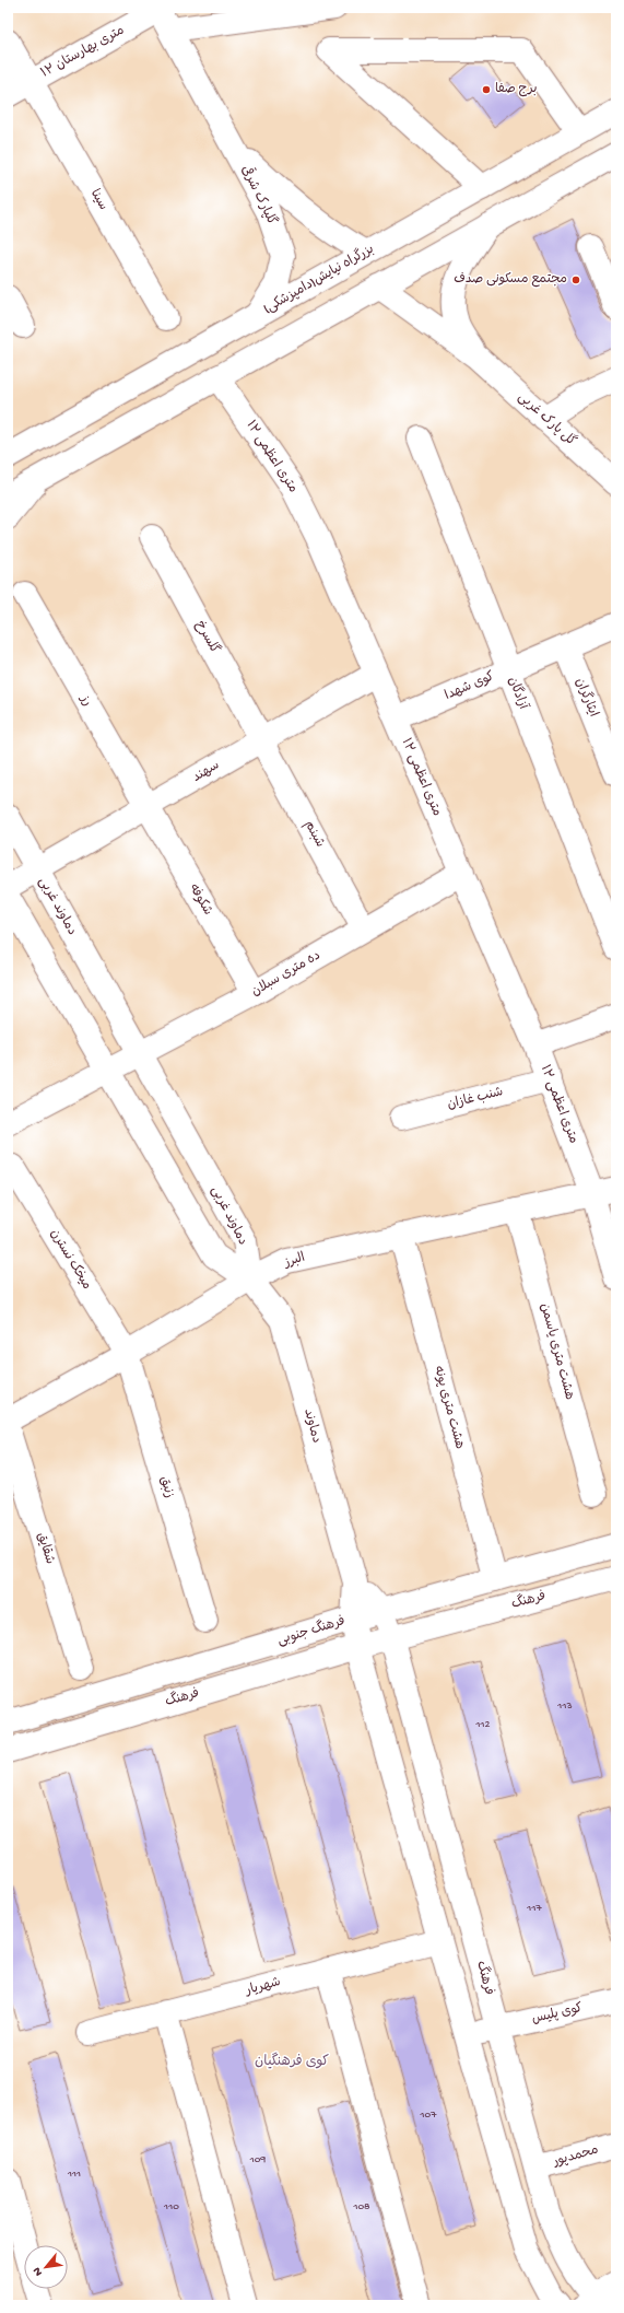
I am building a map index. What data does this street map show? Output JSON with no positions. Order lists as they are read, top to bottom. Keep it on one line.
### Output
{"streets":{"main road":["۱۲ متری بهارستان","گلپارک شرقی","سینا","بزرگراه نیایش(دامپزشکی)","گل پارک غربی","۱۲ متری اعظمی","گلسرخ","کوی شهدا","آزادگان","ایثارگران","رز","سهند","شبنم","شکوفه","دماوند غربی","ده متری سبلان","شنب غازان","میخک نسترن","البرز","هشت متری یاسمن","هشت متری پونه","دماوند","زنبق","شقایق","فرهنگ","فرهنگ جنوبی","شهریار","کوی پلیس","محمدپور"]},"crossings":[["۱۲ متری بهارستان","گلپارک شرقی"],["۱۲ متری بهارستان","سینا"],["گلپارک شرقی","بزرگراه نیایش(دامپزشکی)"],["۱۲ متری اعظمی","کوی شهدا"],["۱۲ متری اعظمی","سهند"],["۱۲ متری اعظمی","ده متری سبلان"],["۱۲ متری اعظمی","شنب غازان"],["۱۲ متری اعظمی","البرز"],["گلسرخ","سهند"],["گلسرخ","شبنم"],["کوی شهدا","آزادگان"],["کوی شهدا","ایثارگران"],["رز","سهند"],["رز","شکوفه"],["سهند","شبنم"],["سهند","شکوفه"],["سهند","دماوند غربی"],["شبنم","ده متری سبلان"],["شکوفه","ده متری سبلان"],["دماوند غربی","ده متری سبلان"],["دماوند غربی","البرز"],["دماوند غربی","دماوند"],["میخک نسترن","البرز"],["میخک نسترن","زنبق"],["البرز","هشت متری یاسمن"],["البرز","هشت متری پونه"],["البرز","دماوند"],["البرز","زنبق"],["هشت متری پونه","فرهنگ جنوبی"],["دماوند","فرهنگ"],["فرهنگ","فرهنگ جنوبی"],["فرهنگ","کوی پلیس"],["فرهنگ","محمدپور"]],"districts":["کوی فرهنگیان"],"places":["برج صفا","مجتمع مسکونی صدف"],"house_numbers":["113","112","117","107","109","111","110","108"],"north":"bottom left"}
